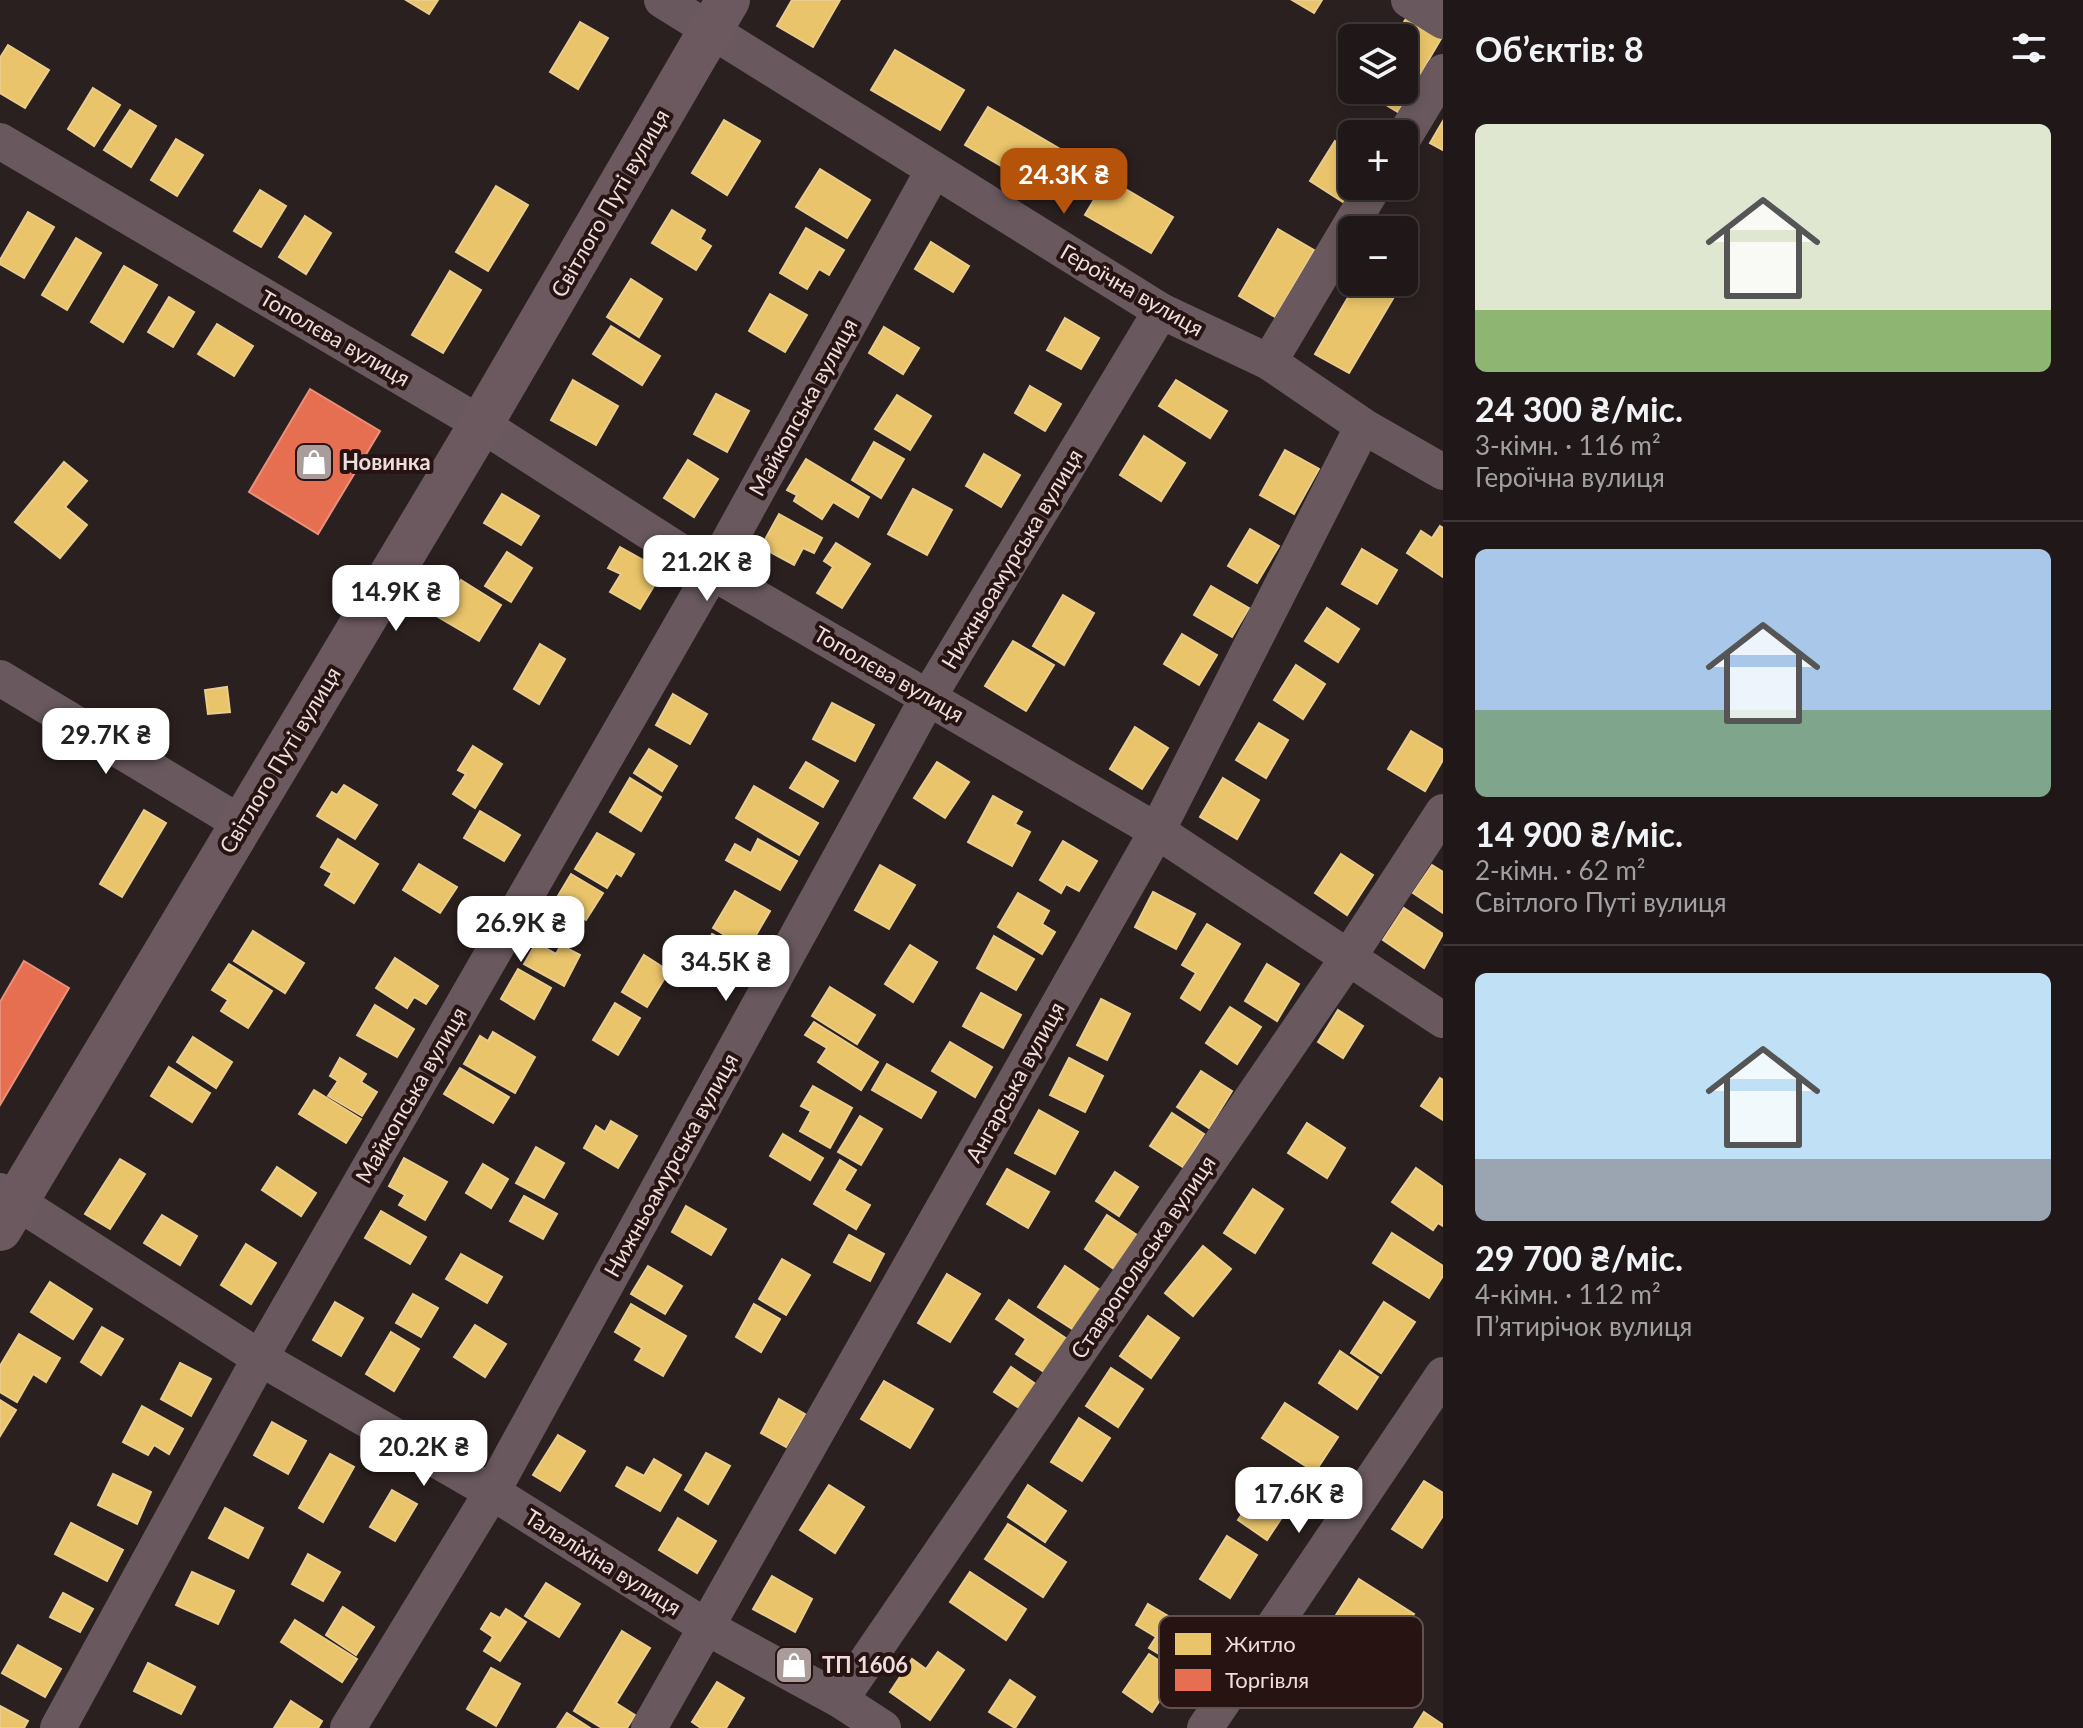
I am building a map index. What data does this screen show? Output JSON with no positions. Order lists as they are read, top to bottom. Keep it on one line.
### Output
{"streets":{"main road":["Світлого Путі вулиця"],"street":["Героїчна вулиця","Тополєва вулиця","Майкопська вулиця","Нижньоамурська вулиця","Ангарська вулиця","Ставропольська вулиця","Талаліхіна вулиця"]},"crossings":[["Світлого Путі вулиця","Героїчна вулиця"],["Світлого Путі вулиця","Тополєва вулиця"],["Світлого Путі вулиця","Талаліхіна вулиця"],["Героїчна вулиця","Майкопська вулиця"],["Героїчна вулиця","Нижньоамурська вулиця"],["Героїчна вулиця","Ангарська вулиця"],["Тополєва вулиця","Майкопська вулиця"],["Тополєва вулиця","Нижньоамурська вулиця"],["Тополєва вулиця","Ангарська вулиця"],["Тополєва вулиця","Ставропольська вулиця"],["Майкопська вулиця","Талаліхіна вулиця"],["Нижньоамурська вулиця","Талаліхіна вулиця"],["Ангарська вулиця","Талаліхіна вулиця"],["Ставропольська вулиця","Талаліхіна вулиця"]],"places":{"shop":["Новинка","ТП 1606"]},"legend":["Житло","Торгівля"],"page":{"heading":"Об’єктів: 8","map_buttons":["+","−"],"list":[{"name":"24 300 ₴/міс.","note":"3-кімн. · 116 m² · Героїчна вулиця"},{"name":"14 900 ₴/міс.","note":"2-кімн. · 62 m² · Світлого Путі вулиця"},{"name":"29 700 ₴/міс.","note":"4-кімн. · 112 m² · П’ятирічок вулиця"}],"price":["24.3K ₴","21.2K ₴","14.9K ₴","29.7K ₴","26.9K ₴","34.5K ₴","20.2K ₴","17.6K ₴"]}}
